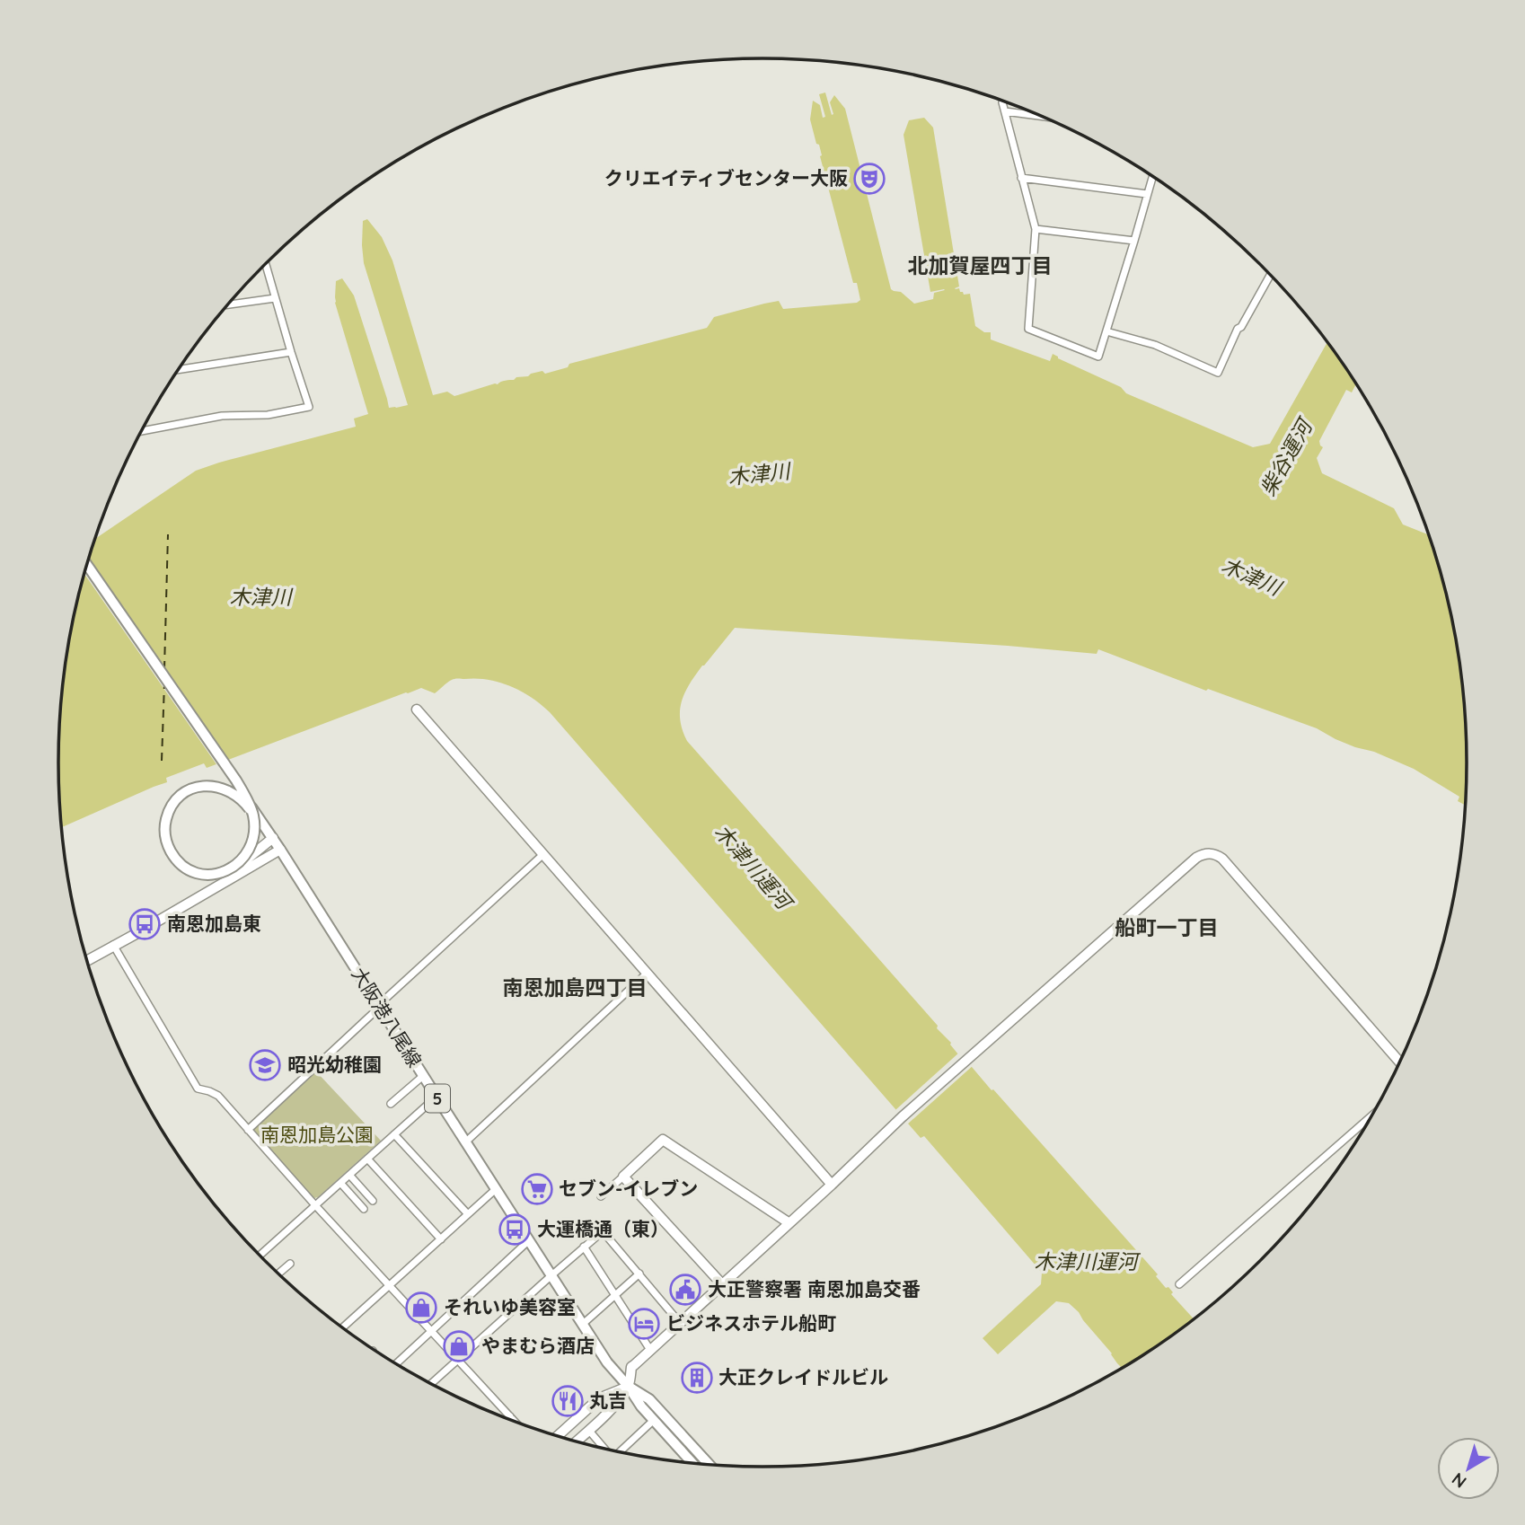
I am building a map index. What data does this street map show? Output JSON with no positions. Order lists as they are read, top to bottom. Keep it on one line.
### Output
{"streets":{"main road":["大阪港八尾線","5"]},"districts":["北加賀屋四丁目","船町一丁目","南恩加島四丁目"],"water":["柴谷運河","木津川","木津川運河"],"parks":["南恩加島公園"],"places":{"theatre":["クリエイティブセンター大阪"],"bus stop":["南恩加島東","大運橋通（東）"],"school or university":["昭光幼稚園"],"supermarket":["セブン-イレブン"],"public building":["大正警察署 南恩加島交番"],"shop":["それいゆ美容室","やまむら酒店"],"hotel":["ビジネスホテル船町"],"building":["大正クレイドルビル"],"restaurant":["丸吉"]},"north":"bottom left"}
